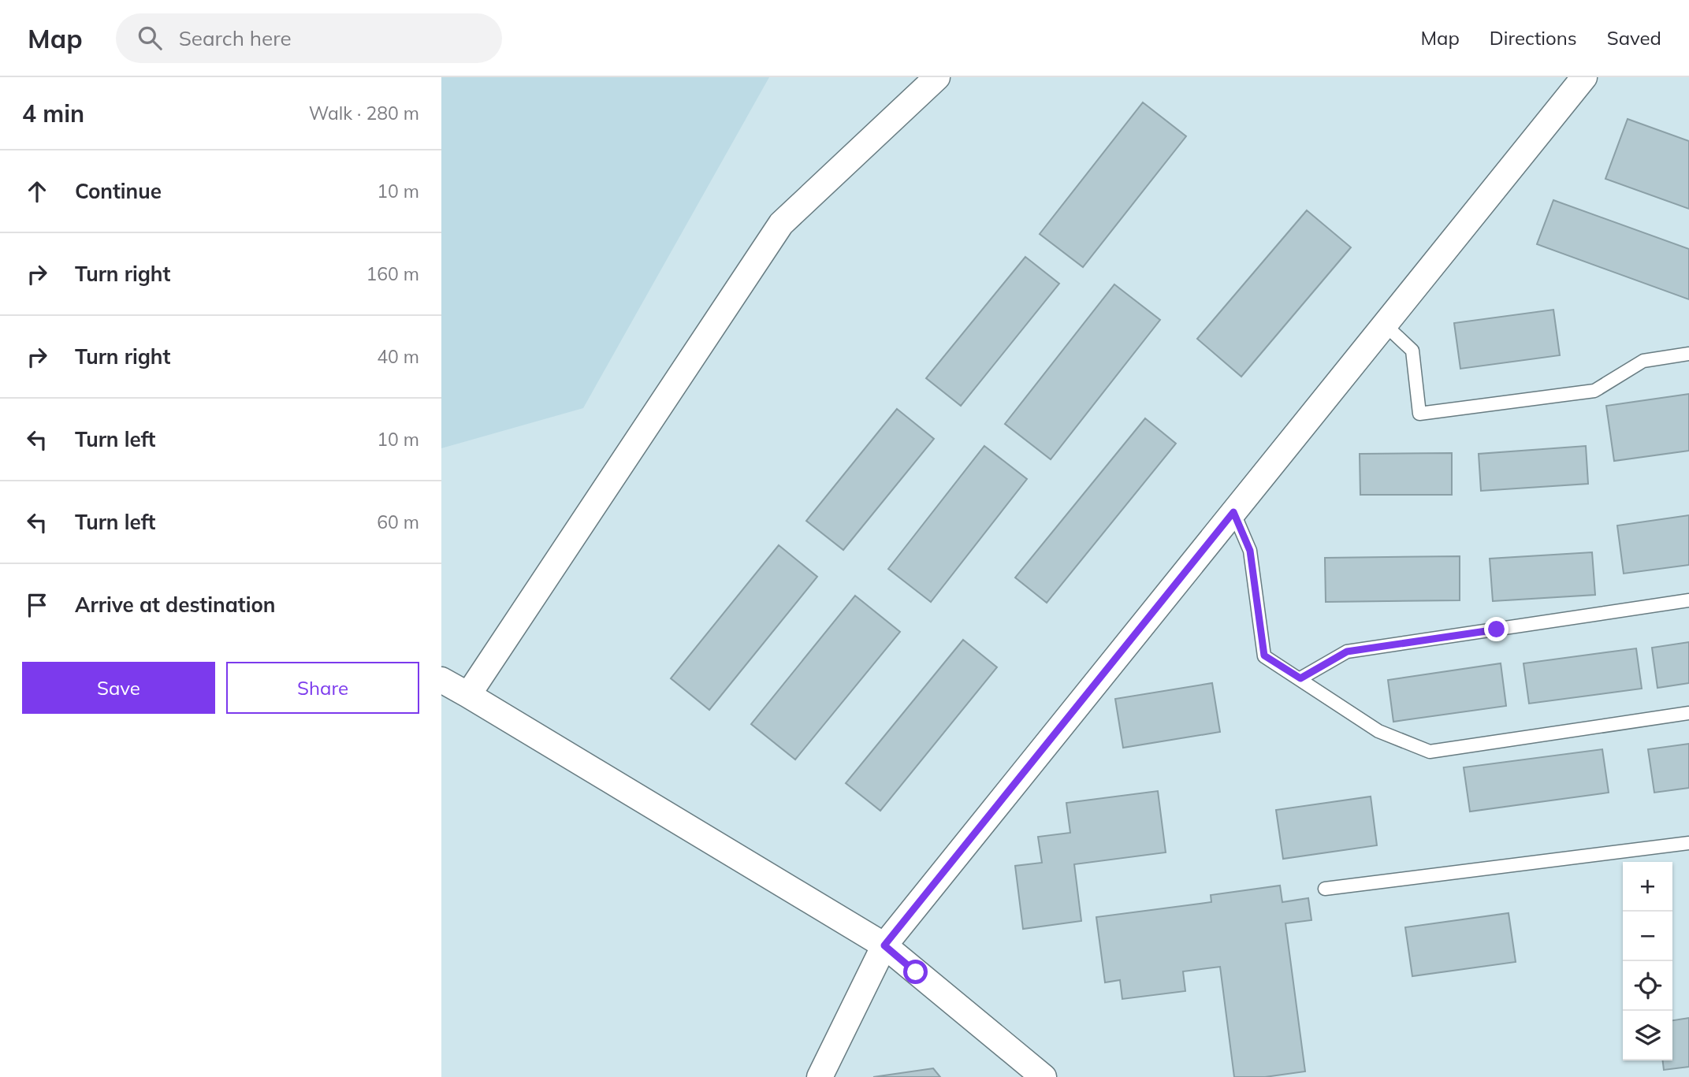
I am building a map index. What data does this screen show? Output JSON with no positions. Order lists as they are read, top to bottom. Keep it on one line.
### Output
{"page":{"header":"Map","search":"Search here","nav":["Map","Directions","Saved"],"heading":["4 min","Walk · 280 m"],"list":[["Continue","10 m"],["Turn right","160 m"],["Turn right","40 m"],["Turn left","10 m"],["Turn left","60 m"],"Arrive at destination"],"buttons":["Save","Share"],"map_buttons":["+","−"]}}
